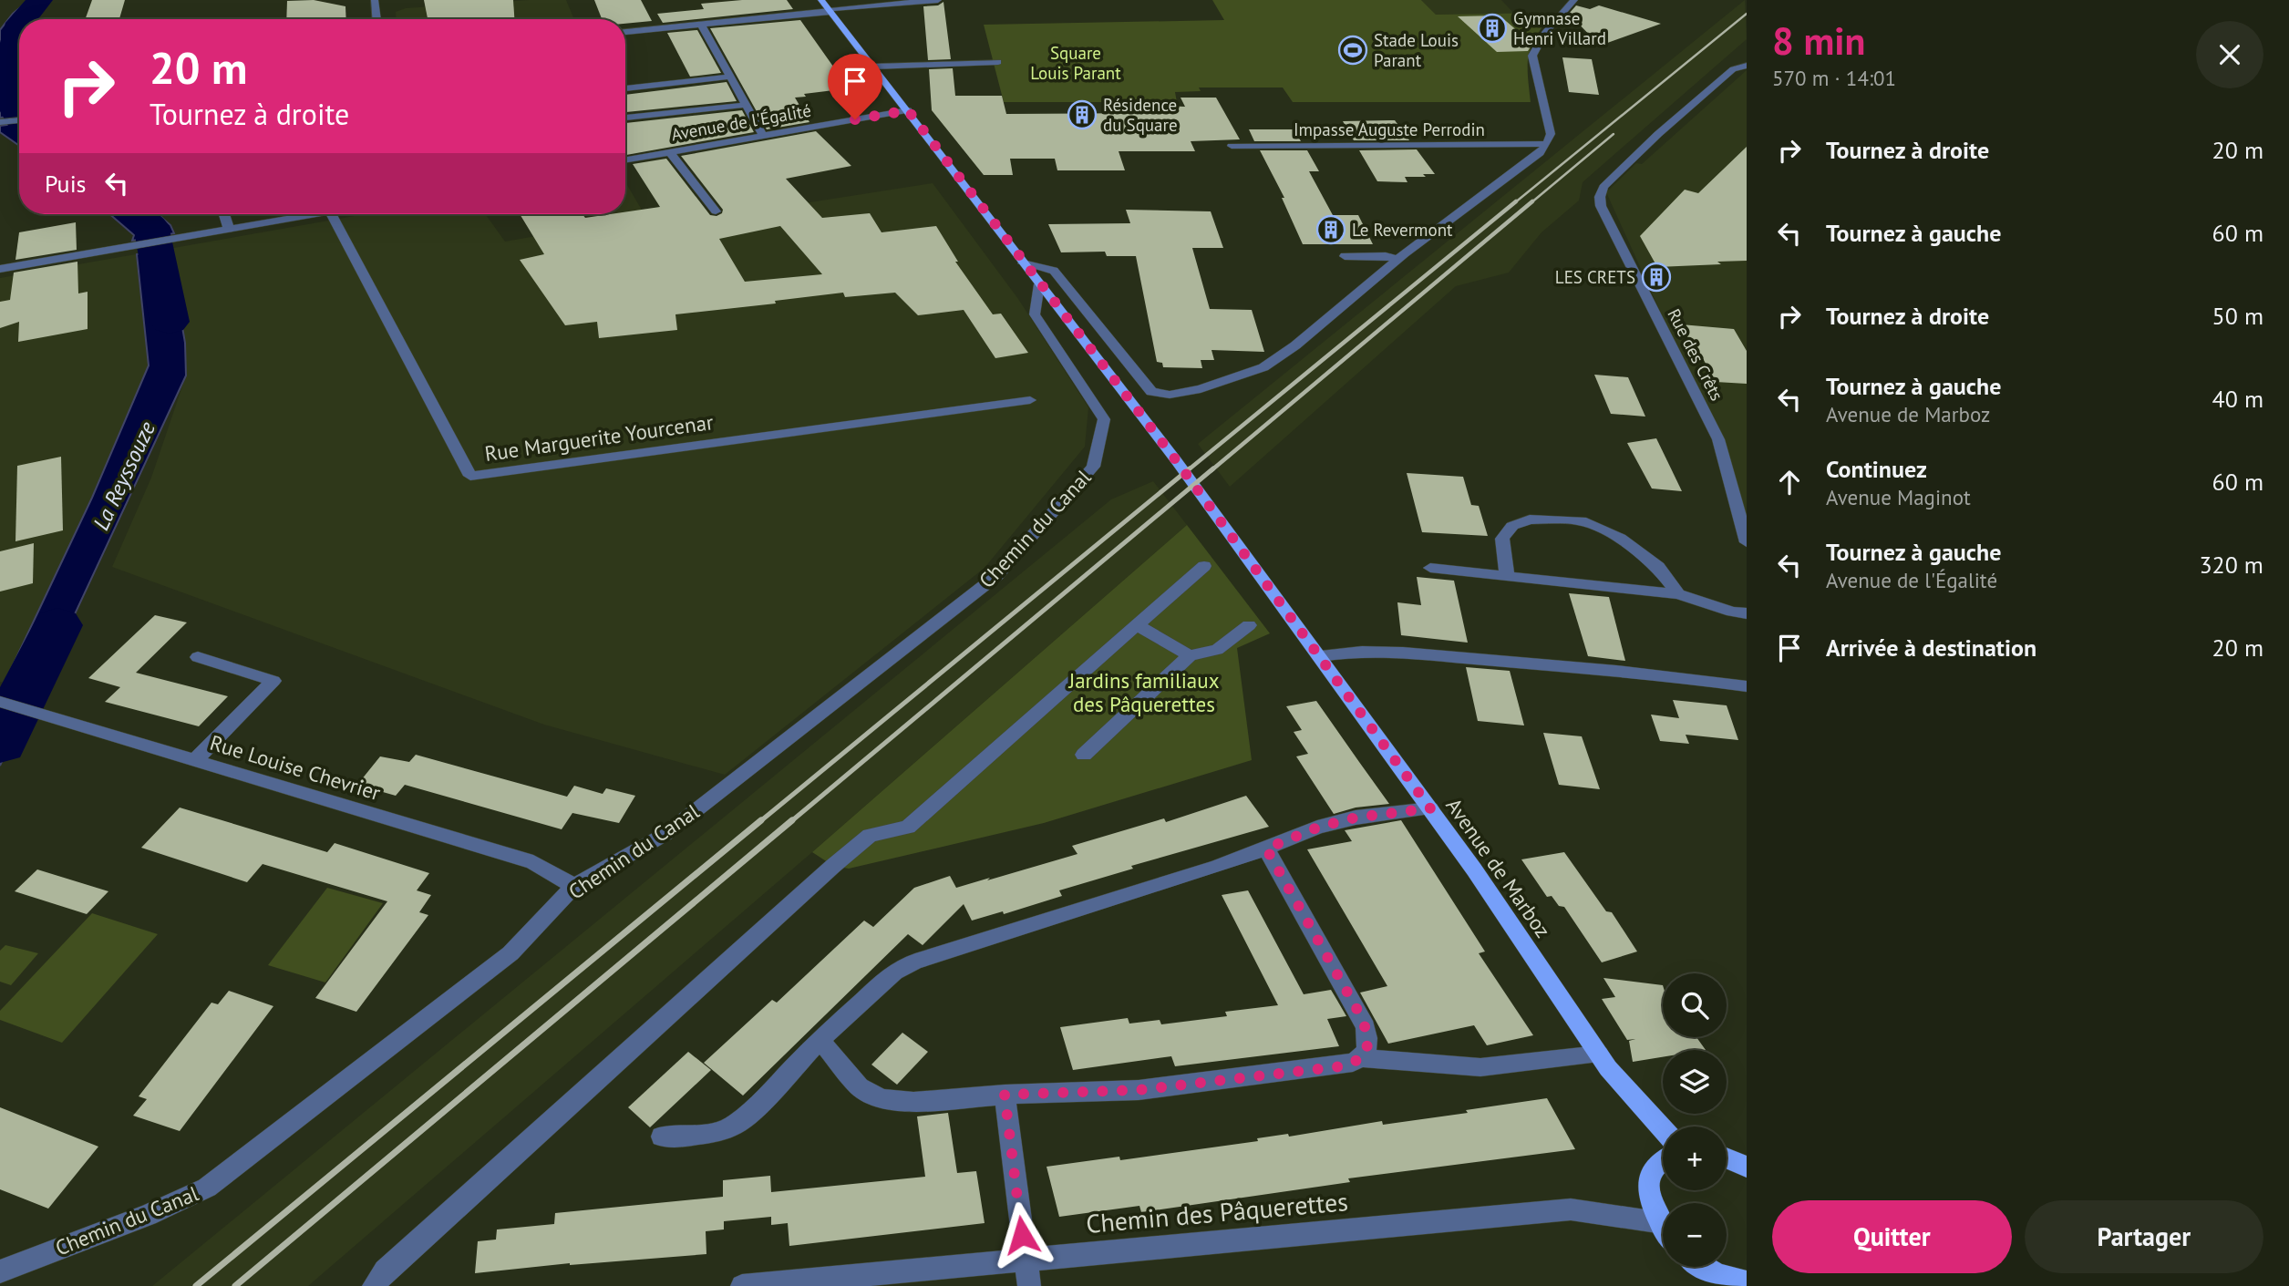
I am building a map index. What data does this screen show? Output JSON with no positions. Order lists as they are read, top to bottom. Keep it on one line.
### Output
{"streets":{"main road":["Avenue de Marboz"],"street":["Avenue de l'Égalité","Impasse Auguste Perrodin","Rue des Crêts","Rue Marguerite Yourcenar","Chemin du Canal","Rue Louise Chevrier","Chemin des Pâquerettes"]},"crossings":[["Avenue de l'Égalité","Avenue de Marboz"],["Chemin du Canal","Rue Louise Chevrier"],["Chemin du Canal","Avenue de Marboz"]],"water":["La Reyssouze"],"parks":["Square Louis Parant","Jardins familiaux des Pâquerettes"],"places":{"building":["Gymnase Henri Villard","Résidence du Square","Le Revermont","LES CRETS"],"sports":["Stade Louis Parant"]},"page":{"heading":["8 min","570 m · 14:01"],"turn":["20 m","Tournez à droite"],"list":[{"name":"Tournez à droite","value":"20 m"},{"name":"Tournez à gauche","value":"60 m"},{"name":"Tournez à droite","value":"50 m"},{"name":"Tournez à gauche","note":"Avenue de Marboz","value":"40 m"},{"name":"Continuez","note":"Avenue Maginot","value":"60 m"},{"name":"Tournez à gauche","note":"Avenue de l'Égalité","value":"320 m"},{"name":"Arrivée à destination","value":"20 m"}],"then":"Puis","map_buttons":["+","−"],"buttons":["Quitter","Partager"]}}
